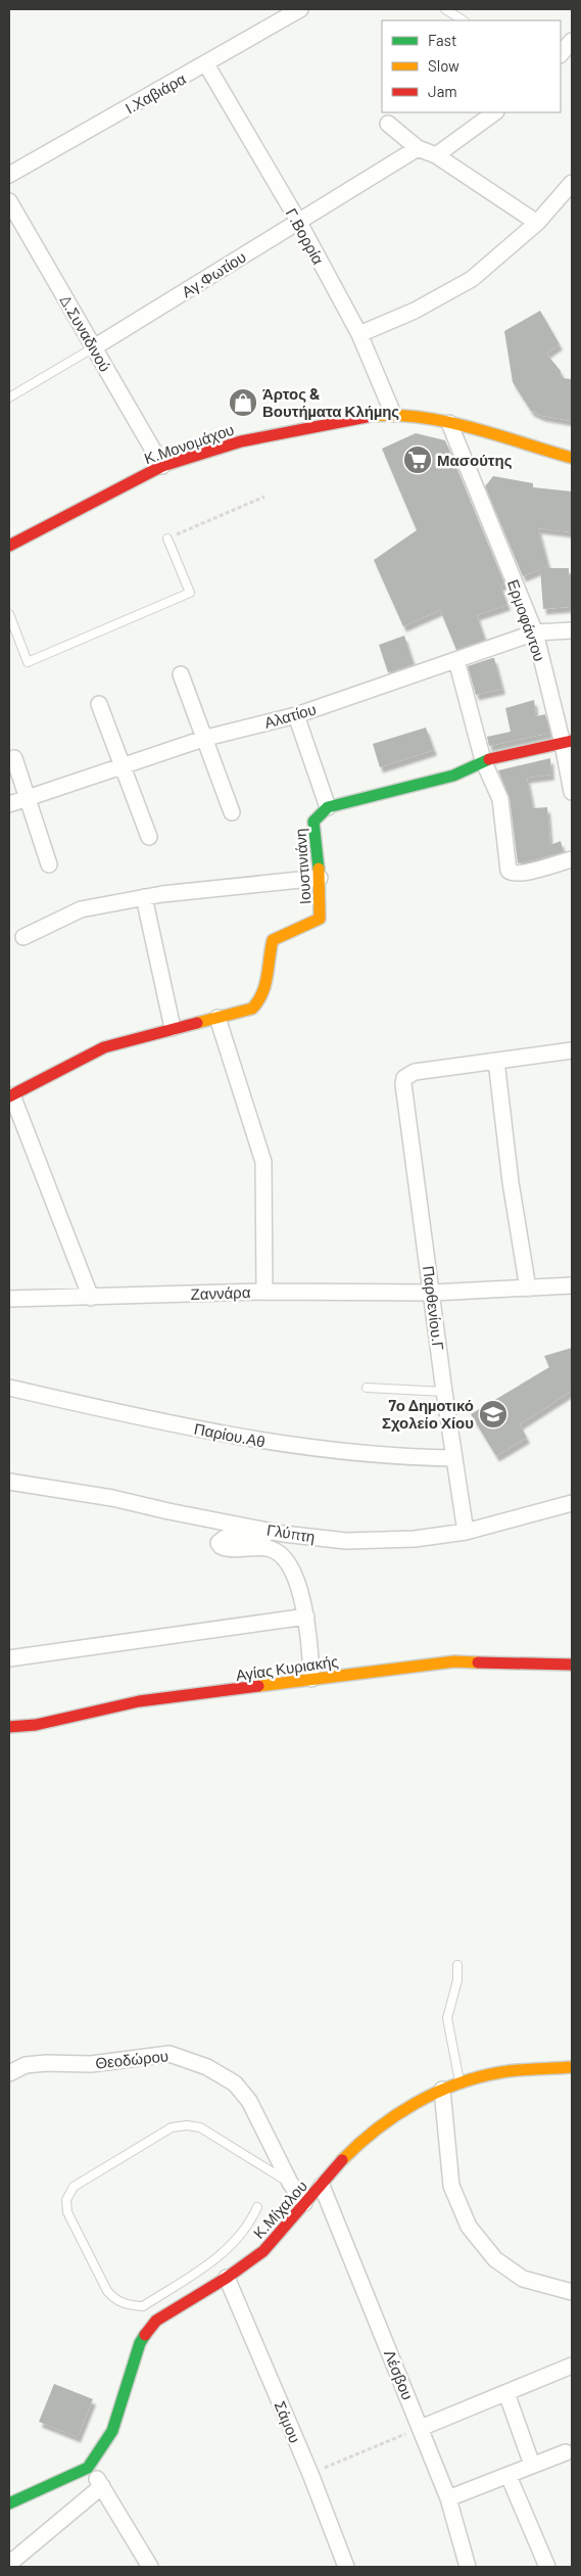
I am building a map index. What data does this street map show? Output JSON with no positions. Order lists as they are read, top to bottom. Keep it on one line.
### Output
{"streets":{"main road":["Κ.Μονομάχου","Ιουστινιάνη","Αγίας Κυριακής","Κ.Μίχαλου"],"street":["Ι.Χαβιάρα","Γ.Βορρία","Αγ.Φωτίου","Δ.Συναδινού","Ερμοφάντου","Αλατίου","Ζαννάρα","Παρθενίου.Γ","Παρίου.Αθ","Γλύπτη","Θεοδώρου","Λέσβου","Σάμου"]},"crossings":[["Ι.Χαβιάρα","Γ.Βορρία"],["Γ.Βορρία","Αγ.Φωτίου"],["Γ.Βορρία","Κ.Μονομάχου"],["Αγ.Φωτίου","Δ.Συναδινού"],["Δ.Συναδινού","Κ.Μονομάχου"],["Κ.Μονομάχου","Ερμοφάντου"],["Ερμοφάντου","Αλατίου"],["Ζαννάρα","Παρθενίου.Γ"],["Παρθενίου.Γ","Παρίου.Αθ"],["Παρθενίου.Γ","Γλύπτη"],["Θεοδώρου","Κ.Μίχαλου"],["Κ.Μίχαλου","Λέσβου"],["Κ.Μίχαλου","Σάμου"]],"places":{"shop":["Άρτος & Βουτήματα Κλήμης"],"supermarket":["Μασούτης"],"school or university":["7ο Δημοτικό Σχολείο Χίου"]},"legend":["Fast","Slow","Jam"]}
